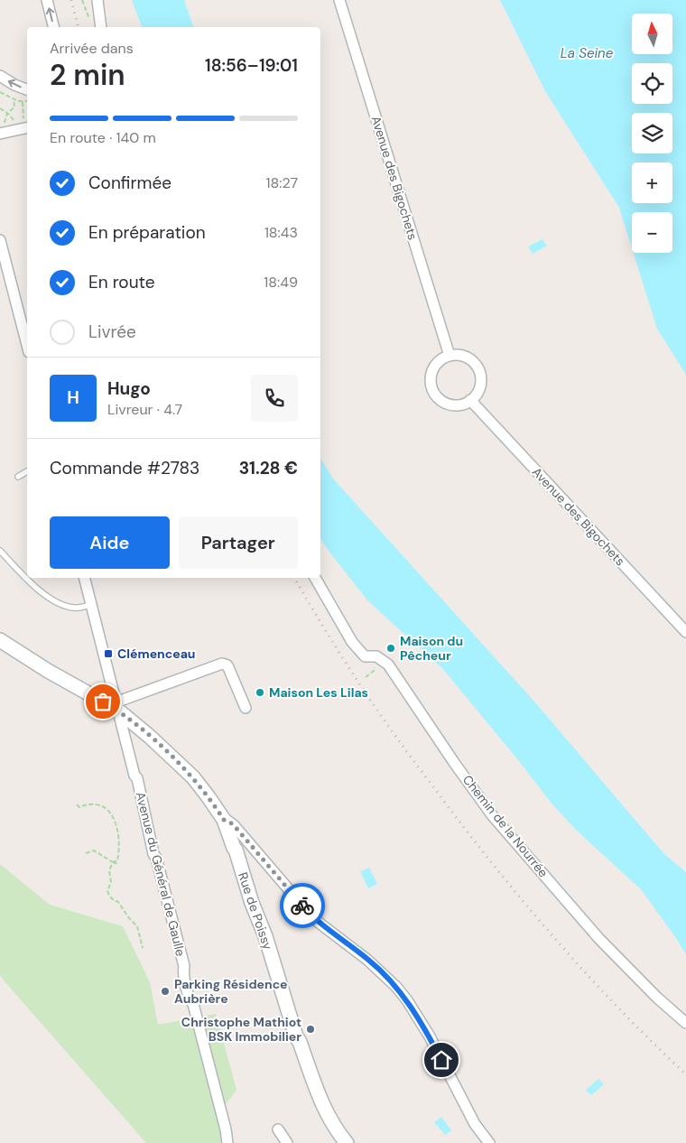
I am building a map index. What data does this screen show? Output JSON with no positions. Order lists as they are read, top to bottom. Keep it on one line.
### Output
{"streets":{"street":["Avenue des Bigochets","Chemin de la Nourrée","Avenue du Général de Gaulle","Rue de Poissy"]},"crossings":[["Avenue du Général de Gaulle","Rue de Poissy"]],"water":["La Seine"],"places":{"other":["Maison du Pêcheur","Maison Les Lilas","Parking Résidence Aubrière","Christophe Mathiot BSK Immobilier"],"transit":["Clémenceau"]},"north":"top","page":{"map_buttons":["+","−"],"heading":["2 min","Arrivée dans","18:56–19:01"],"panel":["Hugo","Livreur · 4.7","Commande #2783","31.28 €"],"bar":"En route · 140 m","list":[["Confirmée","18:27"],["En préparation","18:43"],["En route","18:49"],"Livrée"],"round":"H","buttons":["Aide","Partager"]}}
